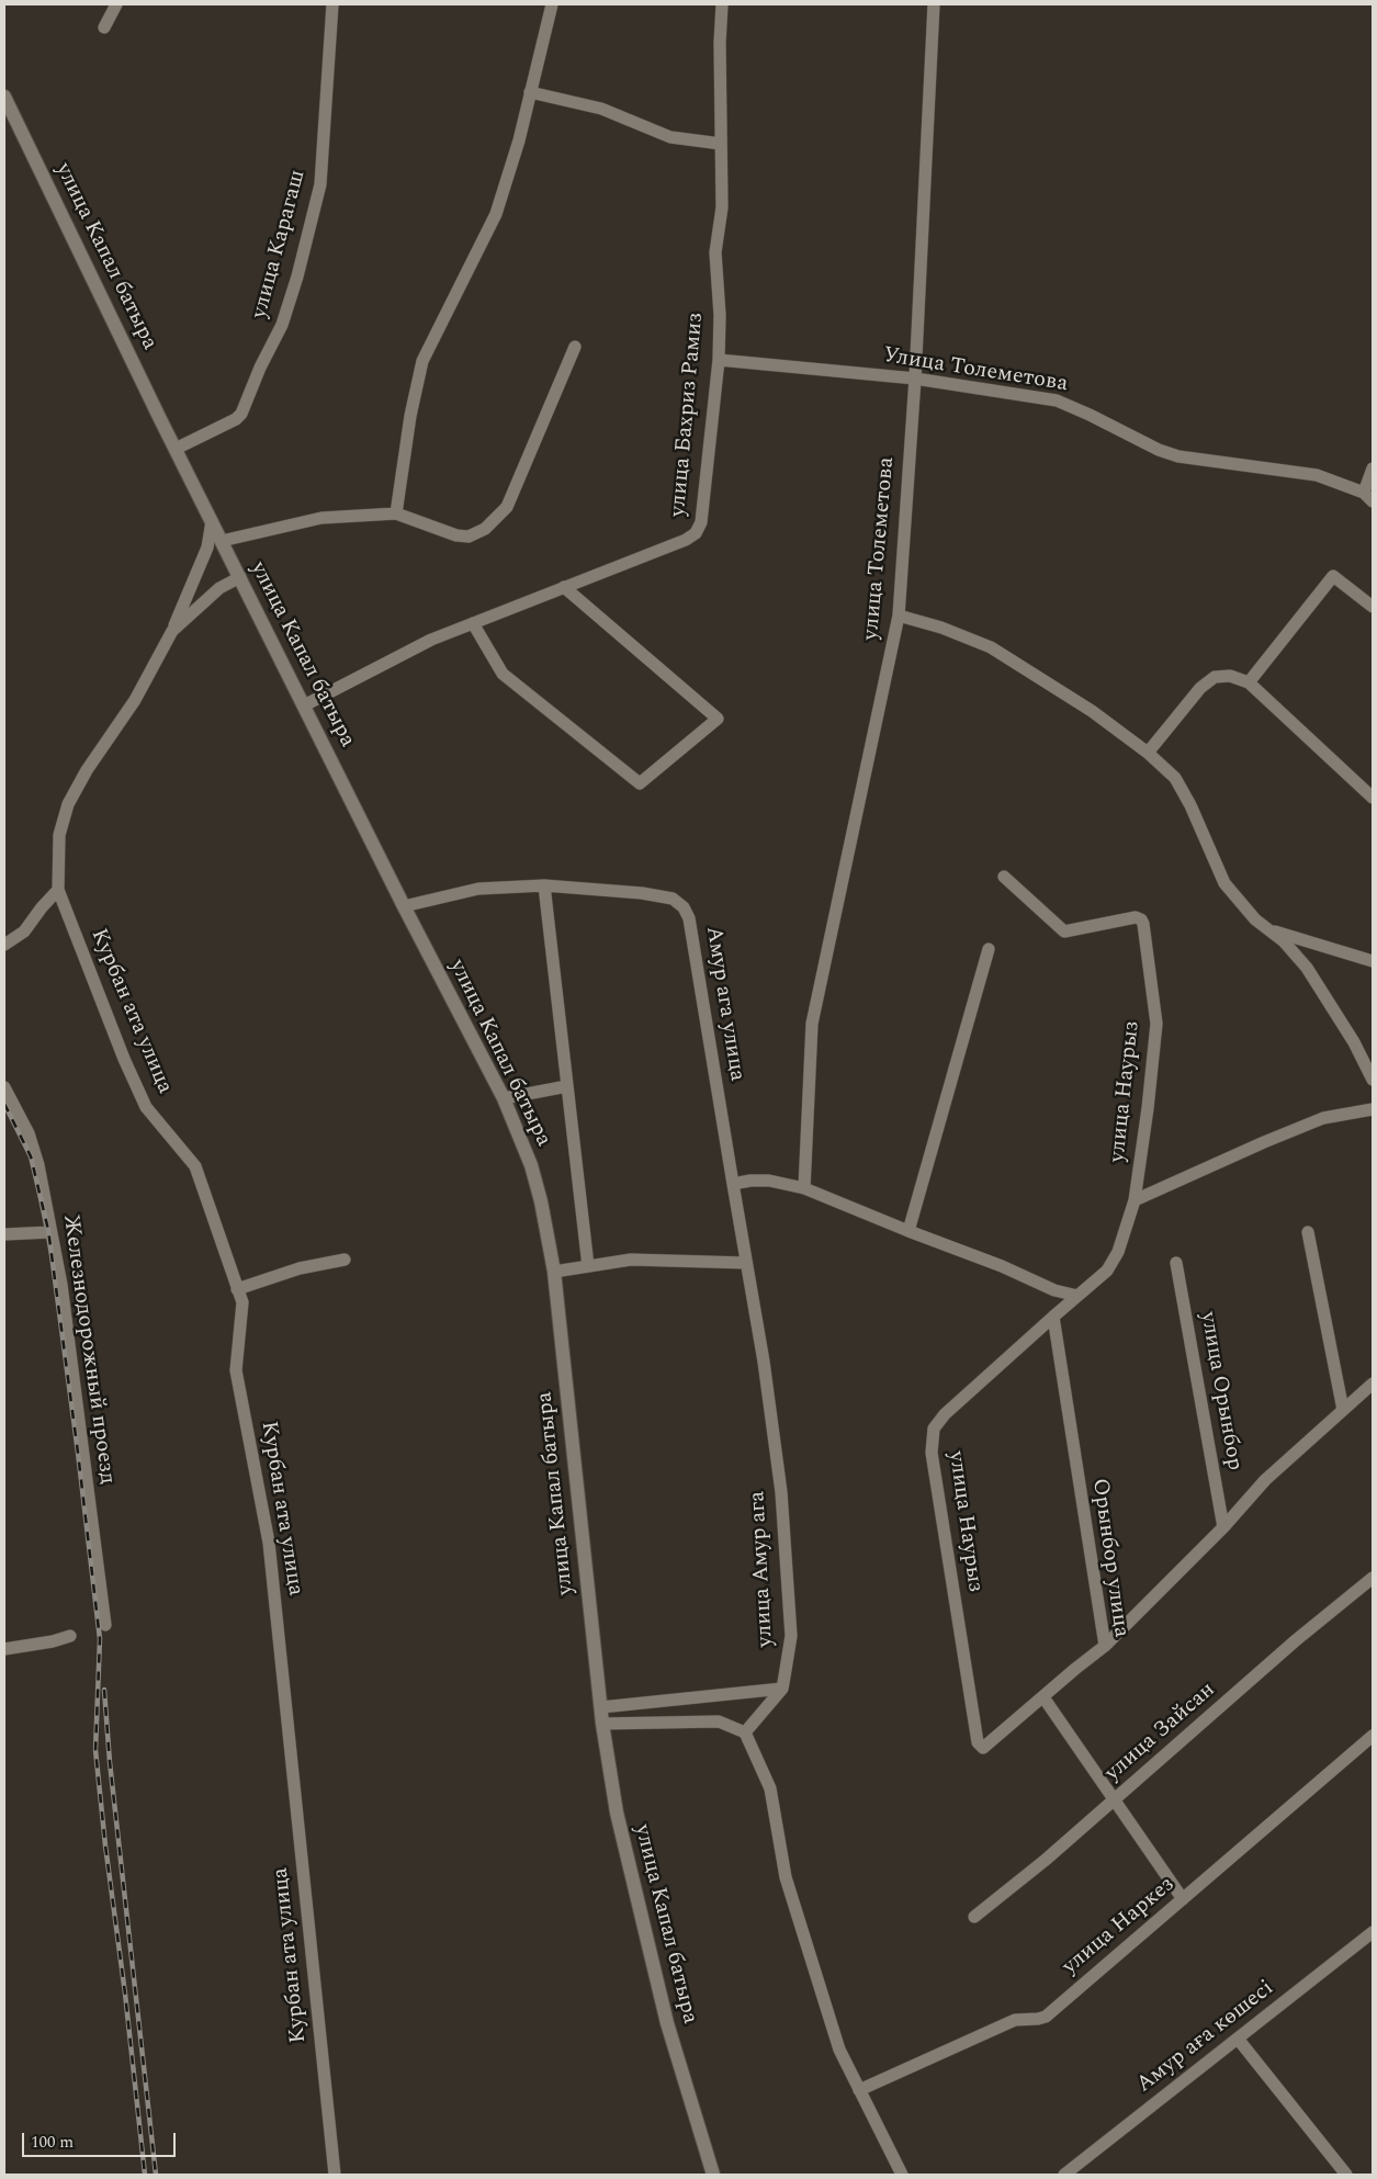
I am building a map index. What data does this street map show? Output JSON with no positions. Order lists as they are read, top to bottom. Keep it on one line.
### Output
{"streets":{"main road":["улица Капал батыра"],"street":["улица Карагаш","Улица Толеметова","улица Бахриз Рамиз","улица Толеметова","Амур ага улица","Курбан ата улица","улица Наурыз","Железнодорожный проезд","улица Орынбор","Орынбор улица","улица Амур ага","улица Зайсан","улица Наркез","Амур аға көшесі"]},"crossings":[["улица Карагаш","улица Капал батыра"],["улица Капал батыра","улица Бахриз Рамиз"],["улица Капал батыра","Амур ага улица"],["Улица Толеметова","улица Бахриз Рамиз"],["Улица Толеметова","улица Толеметова"],["Амур ага улица","улица Амур ага"],["улица Наурыз","Орынбор улица"],["улица Орынбор","Орынбор улица"]],"scale_bar":"100 m"}
